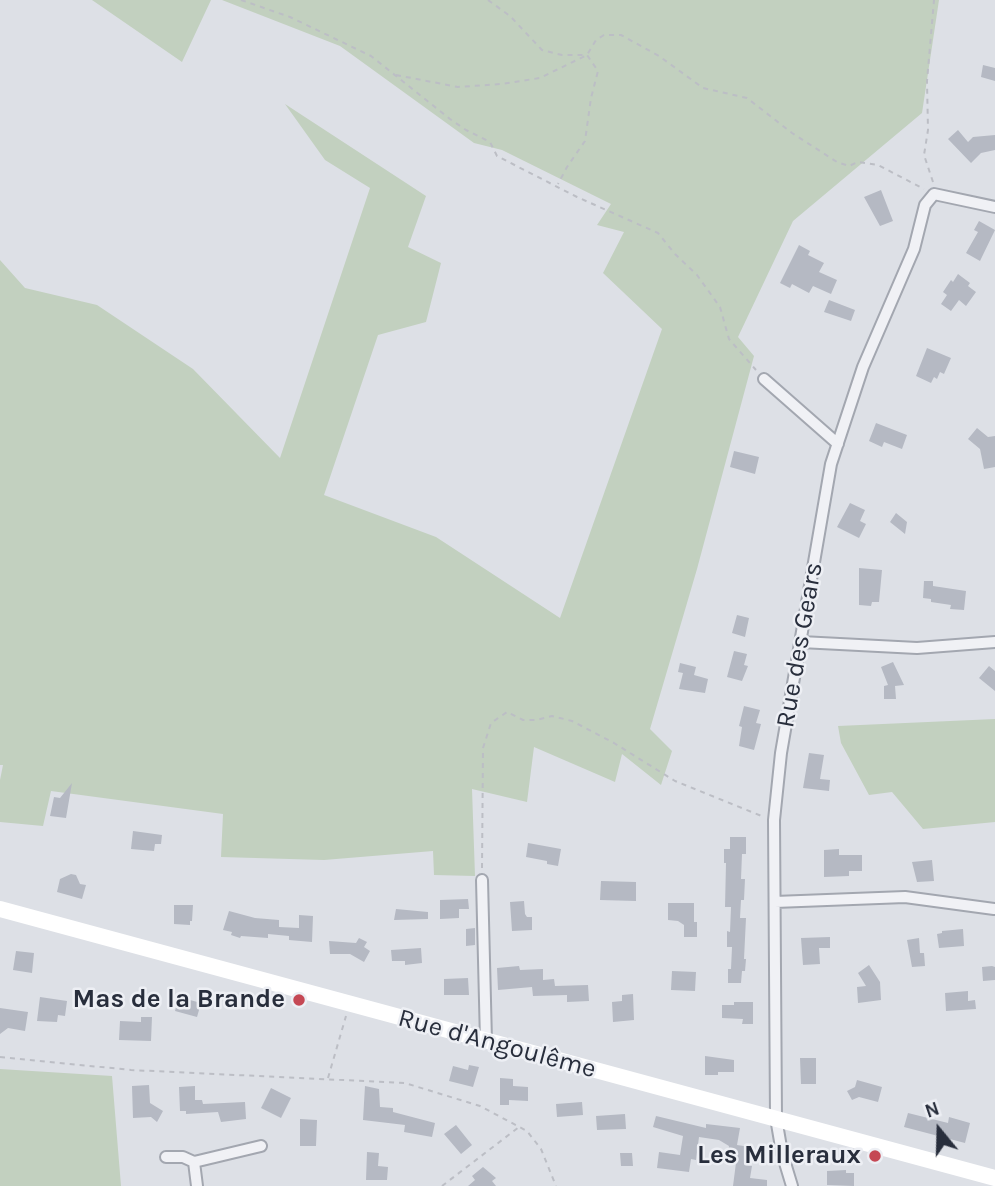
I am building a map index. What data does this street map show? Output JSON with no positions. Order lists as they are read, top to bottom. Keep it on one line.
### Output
{"streets":{"street":["Rue des Gears","Rue d'Angoulême"]},"crossings":[["Rue des Gears","Rue d'Angoulême"]],"places":["Mas de la Brande","Les Milleraux"],"north":"top"}
